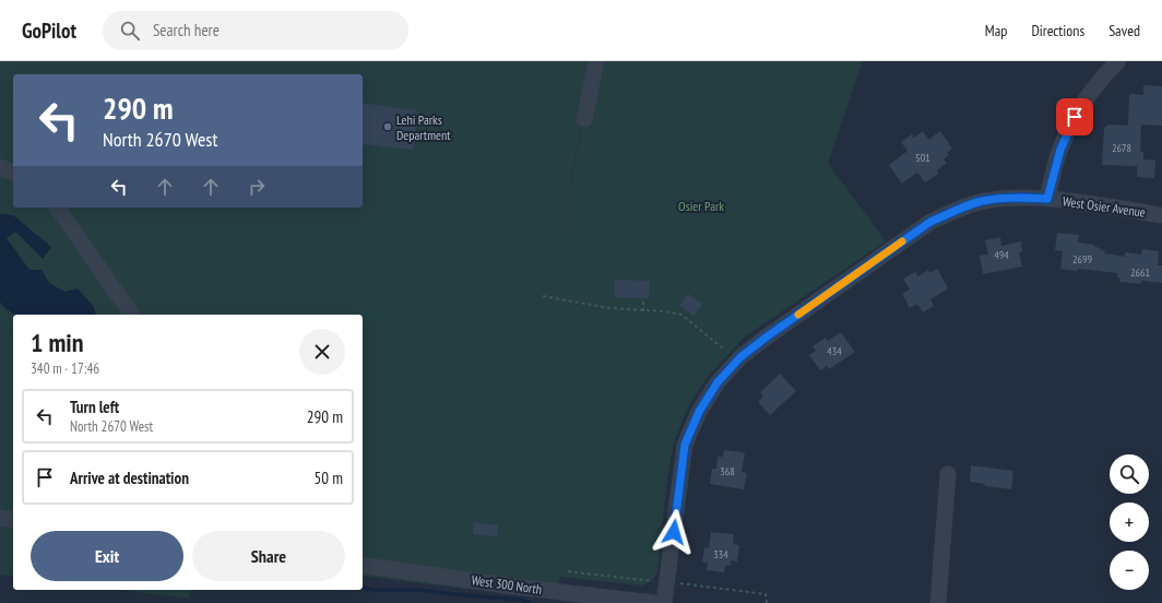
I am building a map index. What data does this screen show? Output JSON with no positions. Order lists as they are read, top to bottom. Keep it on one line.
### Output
{"streets":{"street":["West Osier Avenue","West 300 North"]},"parks":["Osier Park"],"places":["Lehi Parks Department"],"house_numbers":["2678","501","494","2699","2661","434","368","334"],"page":{"header":"GoPilot","search":"Search here","nav":["Map","Directions","Saved"],"turn":["290 m","North 2670 West"],"heading":["1 min","340 m · 17:46"],"list":[{"name":"Turn left","note":"North 2670 West","value":"290 m"},{"name":"Arrive at destination","value":"50 m"}],"map_buttons":["+","−"],"buttons":["Exit","Share"]}}
